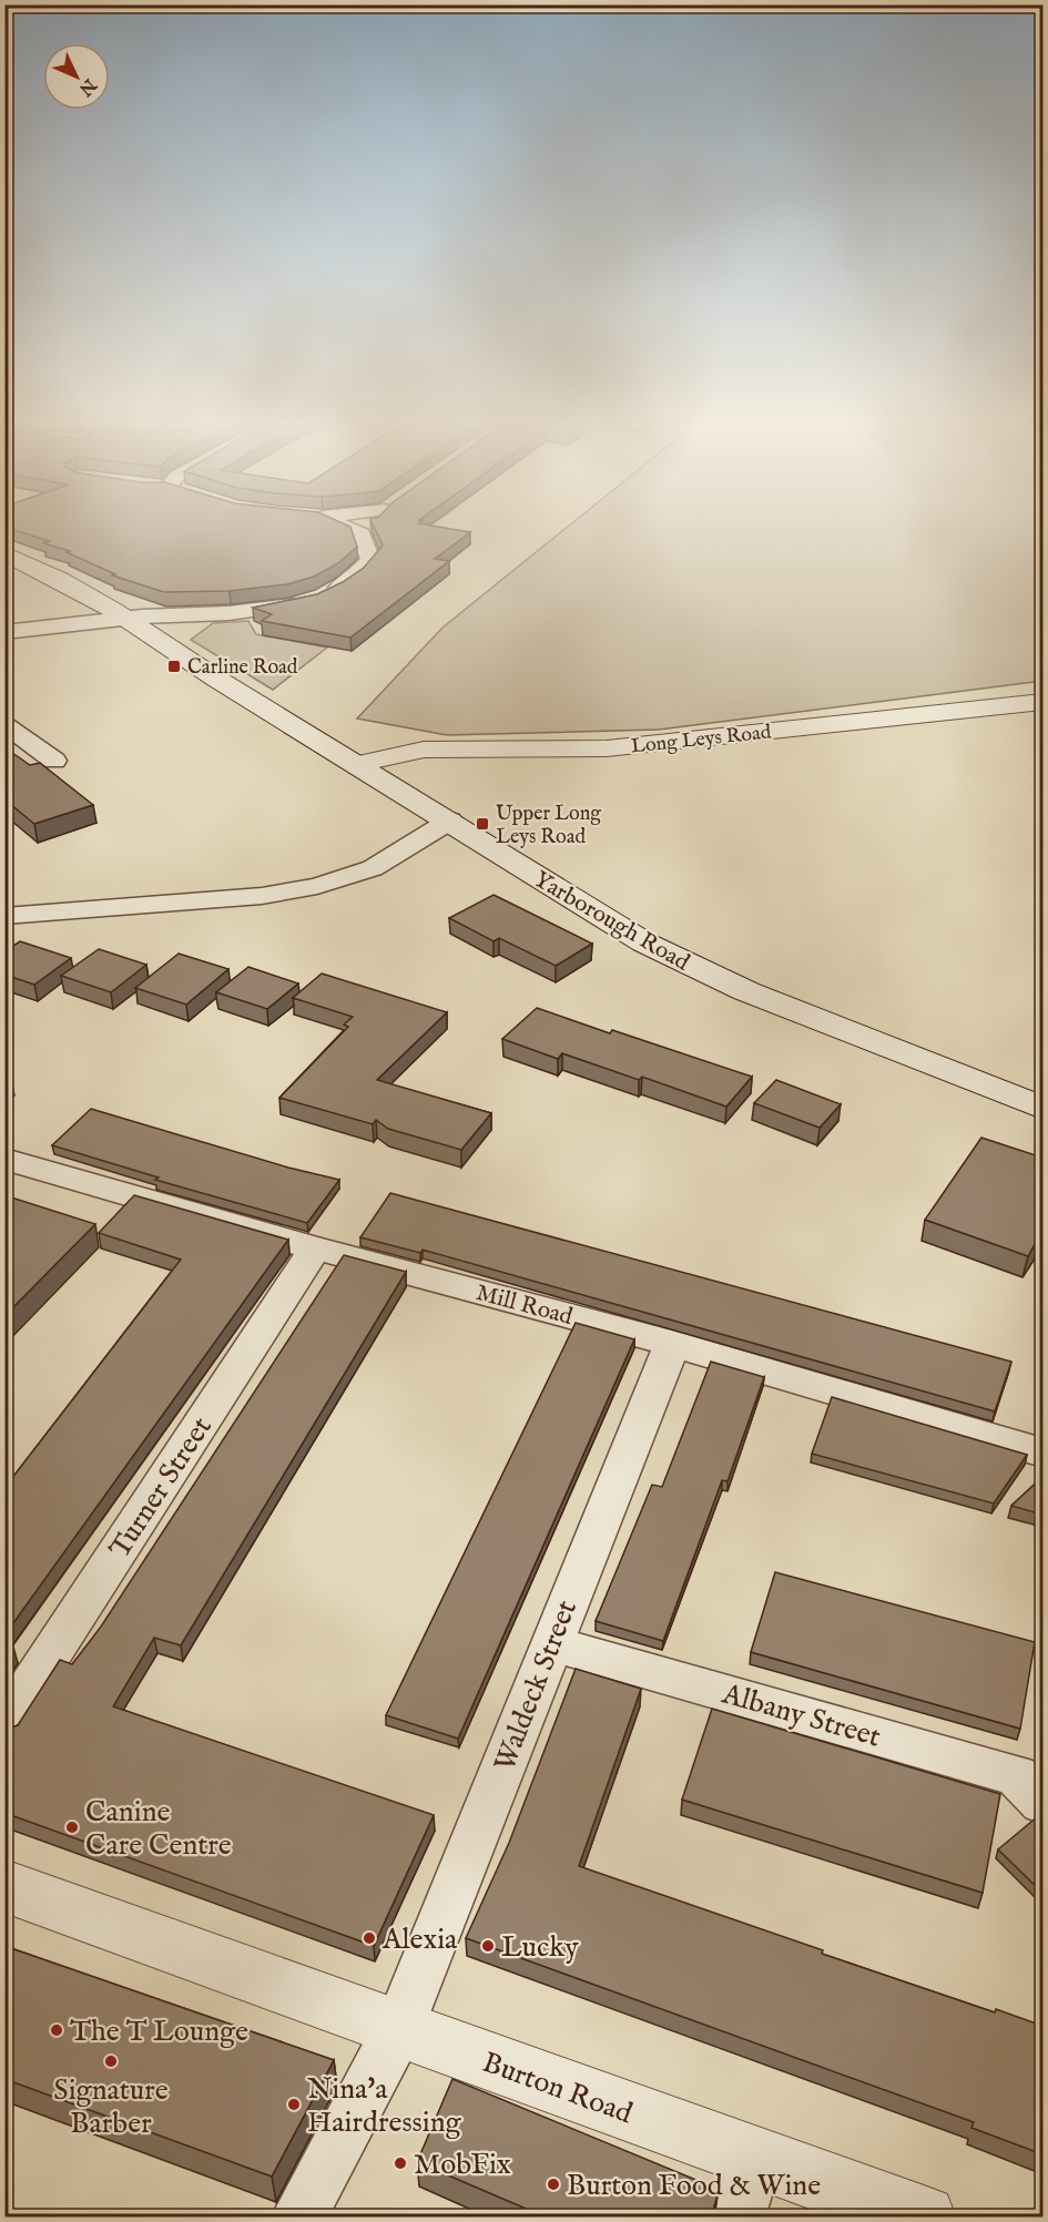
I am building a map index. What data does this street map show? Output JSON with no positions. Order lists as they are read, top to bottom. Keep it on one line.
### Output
{"streets":{"main road":["Long Leys Road","Yarborough Road","Burton Road"],"street":["Mill Road","Turner Street","Waldeck Street","Albany Street"]},"crossings":[["Long Leys Road","Yarborough Road"],["Mill Road","Turner Street"],["Mill Road","Waldeck Street"],["Waldeck Street","Albany Street"],["Waldeck Street","Burton Road"]],"places":{"transit":["Carline Road","Upper Long Leys Road"],"other":["Canine Care Centre","Alexia","Lucky","The T Lounge","Signature Barber","Nina'a Hairdressing","MobFix","Burton Food & Wine"]},"north":"bottom right"}
